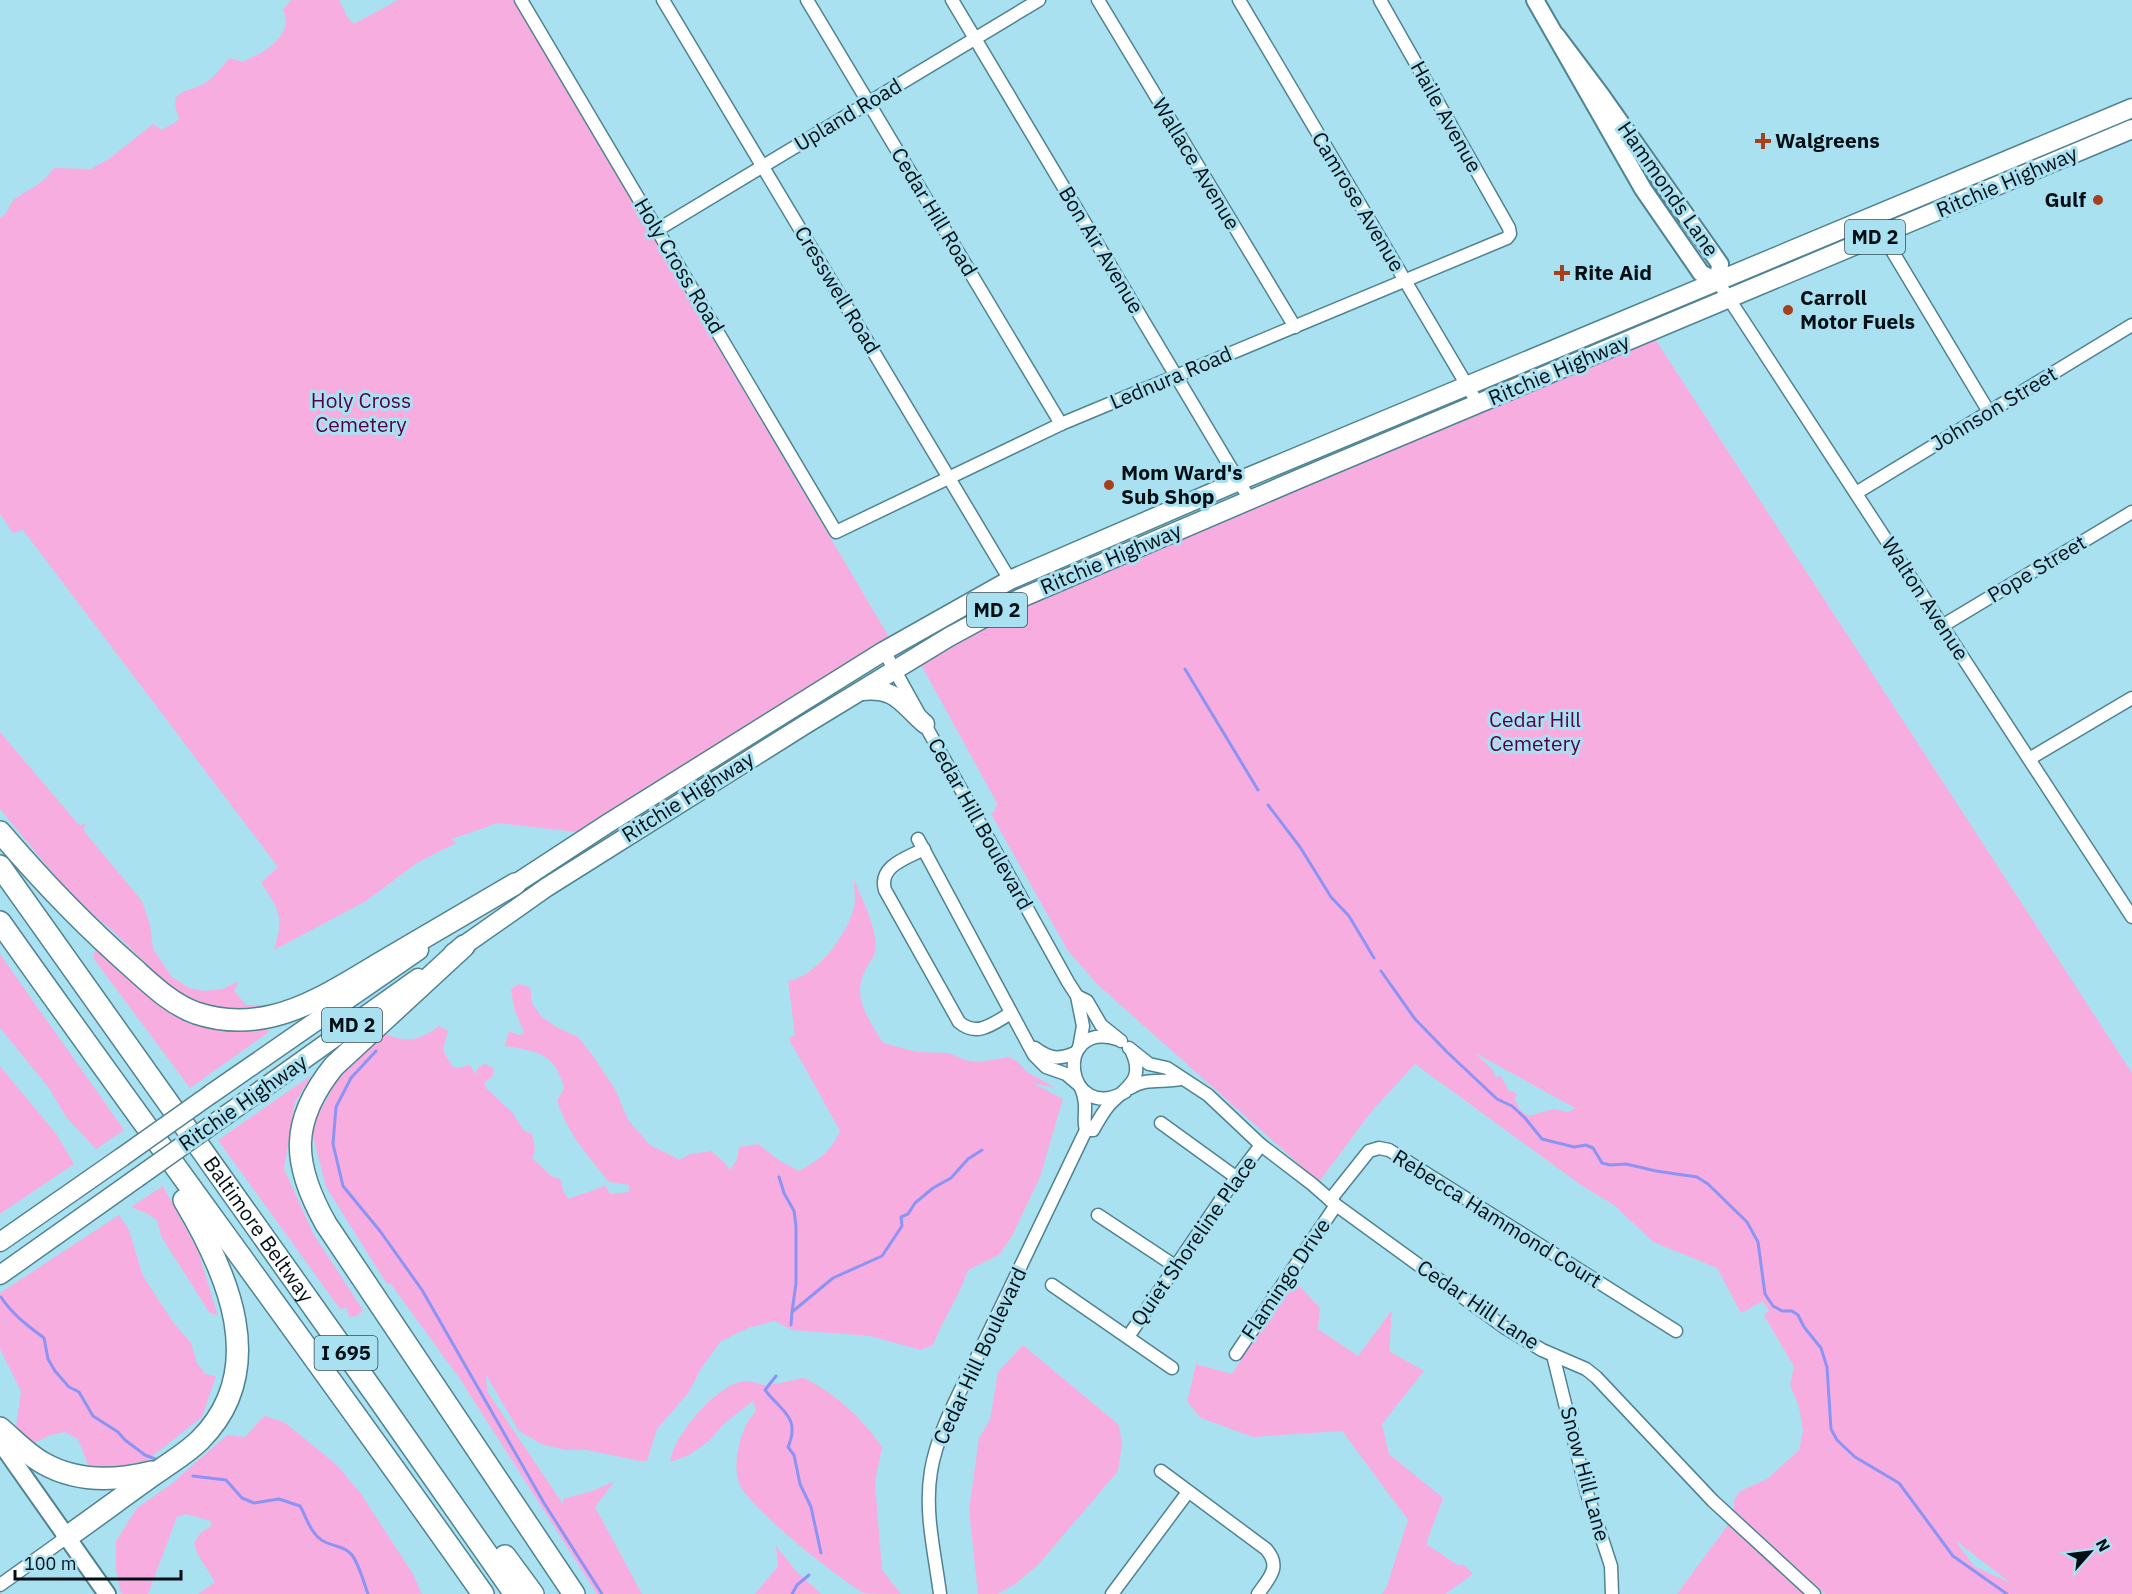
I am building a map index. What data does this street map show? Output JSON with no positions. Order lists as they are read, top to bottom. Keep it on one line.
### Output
{"streets":{"highway":["Baltimore Beltway","I 695"],"main road":["Ritchie Highway","MD 2"],"street":["Upland Road","Haile Avenue","Wallace Avenue","Hammonds Lane","Camrose Avenue","Cedar Hill Road","Bon Air Avenue","Holy Cross Road","Cresswell Road","Lednura Road","Johnson Street","Pope Street","Walton Avenue","Cedar Hill Boulevard","Rebecca Hammond Court","Quiet Shoreline Place","Flamingo Drive","Cedar Hill Lane","Snow Hill Lane"]},"crossings":[["Upland Road","Cedar Hill Road"],["Upland Road","Bon Air Avenue"],["Upland Road","Holy Cross Road"],["Upland Road","Cresswell Road"],["Haile Avenue","Lednura Road"],["Wallace Avenue","Lednura Road"],["Ritchie Highway","Hammonds Lane"],["Ritchie Highway","Camrose Avenue"],["Ritchie Highway","Bon Air Avenue"],["Ritchie Highway","Cresswell Road"],["Ritchie Highway","Walton Avenue"],["Ritchie Highway","Cedar Hill Boulevard"],["Hammonds Lane","Walton Avenue"],["Camrose Avenue","Lednura Road"],["Cedar Hill Road","Lednura Road"],["Bon Air Avenue","Lednura Road"],["Holy Cross Road","Lednura Road"],["Cresswell Road","Lednura Road"],["Johnson Street","Walton Avenue"],["Pope Street","Walton Avenue"],["Cedar Hill Boulevard","Cedar Hill Lane"],["Rebecca Hammond Court","Flamingo Drive"],["Rebecca Hammond Court","Cedar Hill Lane"],["Quiet Shoreline Place","Cedar Hill Lane"],["Flamingo Drive","Cedar Hill Lane"],["Cedar Hill Lane","Snow Hill Lane"]],"parks":["Holy Cross Cemetery","Cedar Hill Cemetery"],"places":{"health":["Walgreens","Rite Aid"],"other":["Gulf","Carroll Motor Fuels","Mom Ward's Sub Shop"]},"scale_bar":"100 m","north":"top right"}
